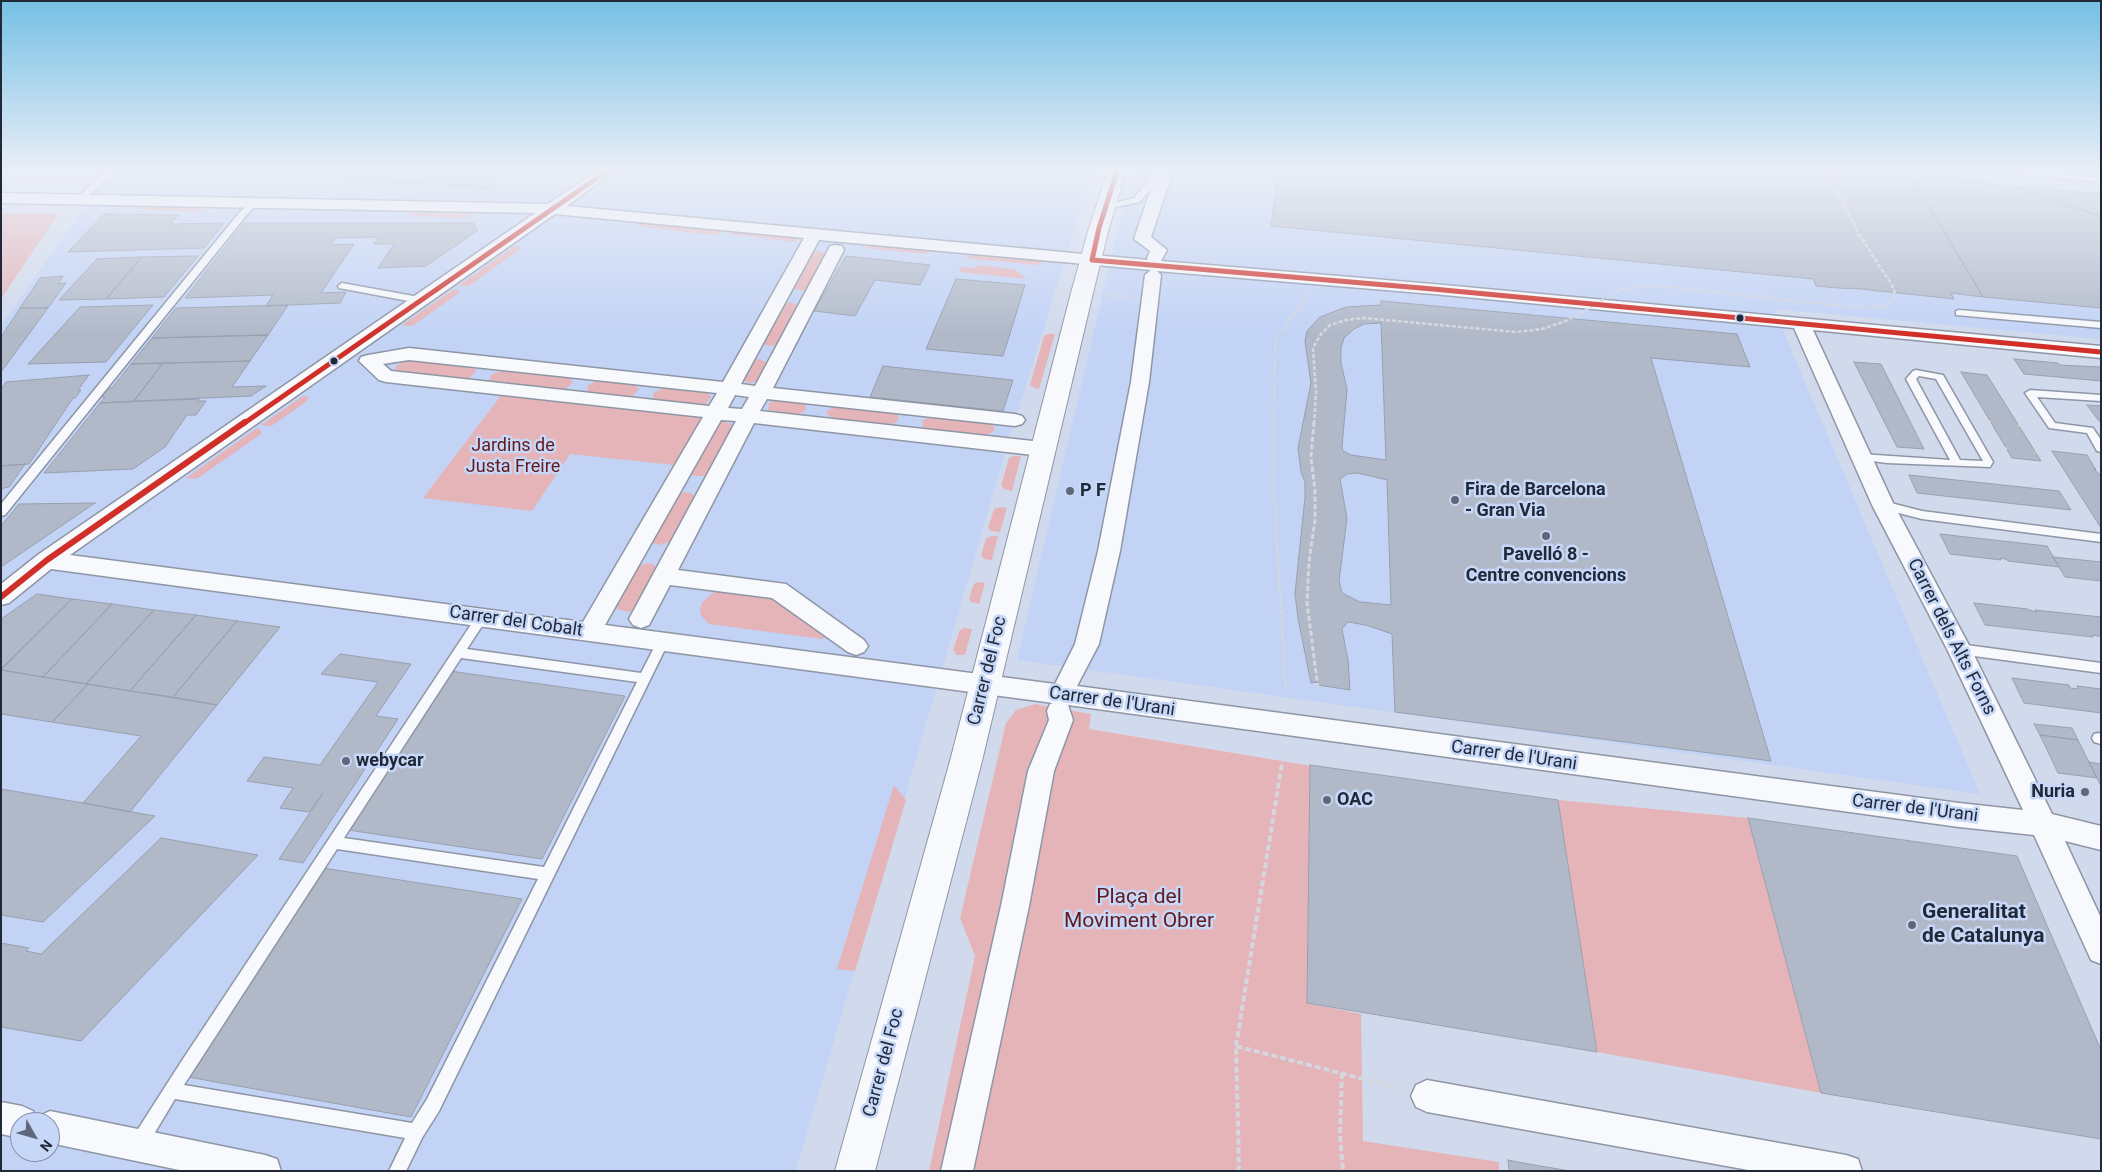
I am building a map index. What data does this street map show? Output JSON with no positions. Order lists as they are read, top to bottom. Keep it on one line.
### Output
{"streets":{"street":["Carrer del Cobalt","Carrer dels Alts Forns","Carrer del Foc","Carrer de l'Urani"]},"crossings":[["Carrer del Cobalt","Carrer del Foc"],["Carrer del Cobalt","Carrer de l'Urani"],["Carrer dels Alts Forns","Carrer de l'Urani"],["Carrer del Foc","Carrer de l'Urani"]],"parks":["Jardins de Justa Freire","Plaça del Moviment Obrer"],"places":["P F","Fira de Barcelona - Gran Via","Pavelló 8 - Centre convencions","webycar","Nuria","OAC","Generalitat de Catalunya"],"north":"bottom right"}
